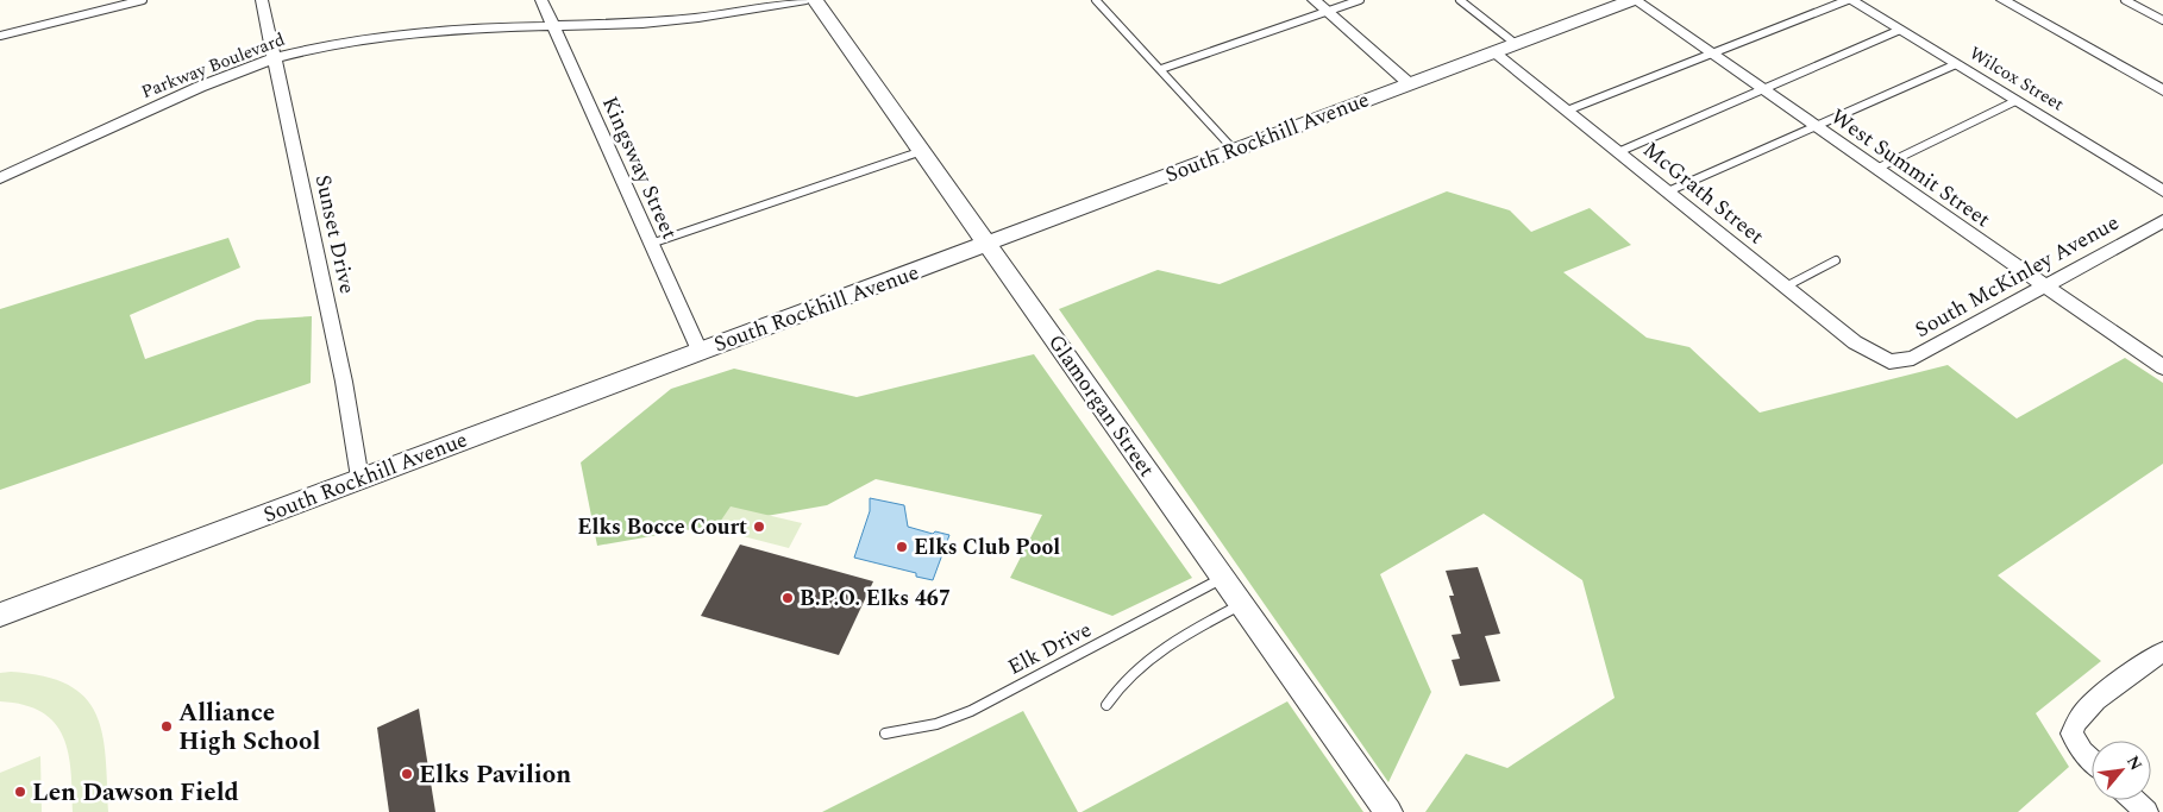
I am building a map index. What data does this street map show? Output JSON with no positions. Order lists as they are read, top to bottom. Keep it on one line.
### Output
{"streets":{"street":["Parkway Boulevard","Wilcox Street","South Rockhill Avenue","Kingsway Street","West Summit Street","McGrath Street","Sunset Drive","South McKinley Avenue","Glamorgan Street"],"lane":["Elk Drive"]},"crossings":[["Parkway Boulevard","Kingsway Street"],["Parkway Boulevard","Sunset Drive"],["South Rockhill Avenue","Kingsway Street"],["South Rockhill Avenue","West Summit Street"],["South Rockhill Avenue","McGrath Street"],["South Rockhill Avenue","Sunset Drive"],["South Rockhill Avenue","Glamorgan Street"],["West Summit Street","South McKinley Avenue"],["McGrath Street","South McKinley Avenue"],["Glamorgan Street","Elk Drive"]],"places":["Elks Bocce Court","Elks Club Pool","B.P.O. Elks 467","Alliance High School","Elks Pavilion","Len Dawson Field"],"north":"top right"}
